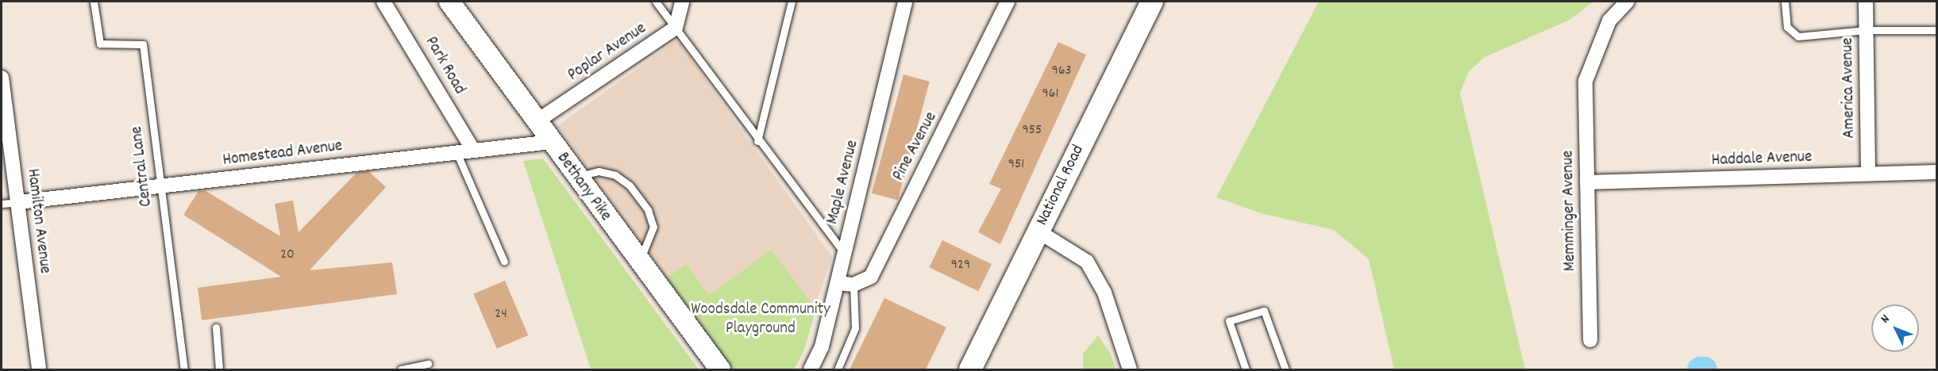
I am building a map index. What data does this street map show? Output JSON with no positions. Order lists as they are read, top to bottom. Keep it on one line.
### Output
{"streets":{"main road":["National Road","Bethany Pike"],"street":["Poplar Avenue","Park Road","America Avenue","Pine Avenue","Homestead Avenue","Haddale Avenue","Maple Avenue","Memminger Avenue","Hamilton Avenue"],"lane":["Central Lane"]},"crossings":[["Poplar Avenue","Bethany Pike"],["Park Road","Homestead Avenue"],["America Avenue","Haddale Avenue"],["Homestead Avenue","Central Lane"],["Homestead Avenue","Bethany Pike"],["Homestead Avenue","Hamilton Avenue"],["Haddale Avenue","Memminger Avenue"]],"parks":["Woodsdale Community Playground"],"house_numbers":["963","961","955","951","20","929","24"],"north":"top left"}
